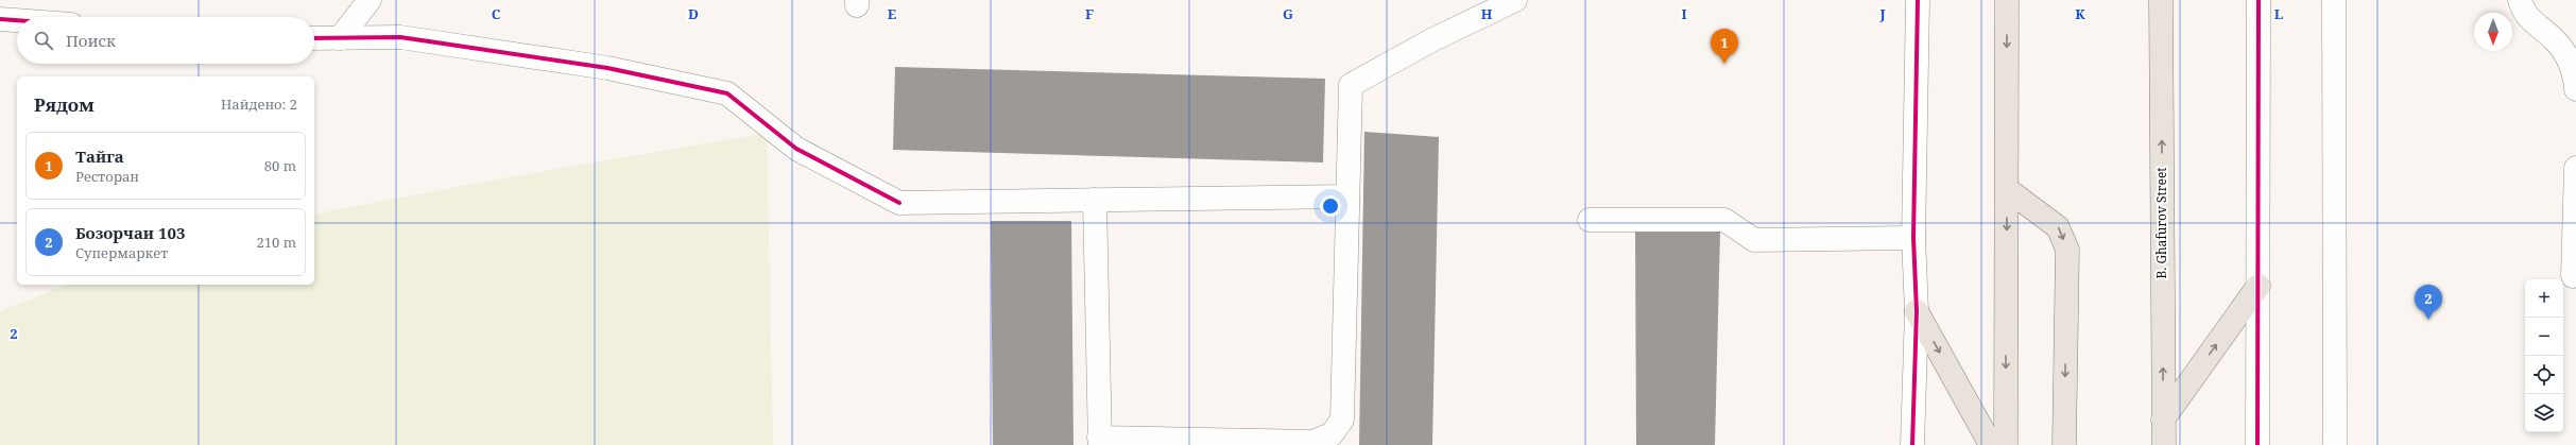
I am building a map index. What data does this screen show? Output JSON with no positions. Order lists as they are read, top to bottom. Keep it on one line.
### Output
{"streets":{"main road":["B. Ghafurov Street"]},"north":"bottom","page":{"search":"Поиск","pins":["1","2"],"heading":["Рядом","Найдено: 2"],"list":[{"mark":"1","name":"Тайга","note":"Ресторан","value":"80 m"},{"mark":"2","name":"Бозорчаи 103","note":"Супермаркет","value":"210 m"}],"map_buttons":["+","−"]},"grid":{"columns":["C","D","E","F","G","H","I","J","K","L"],"rows":["2"]}}
